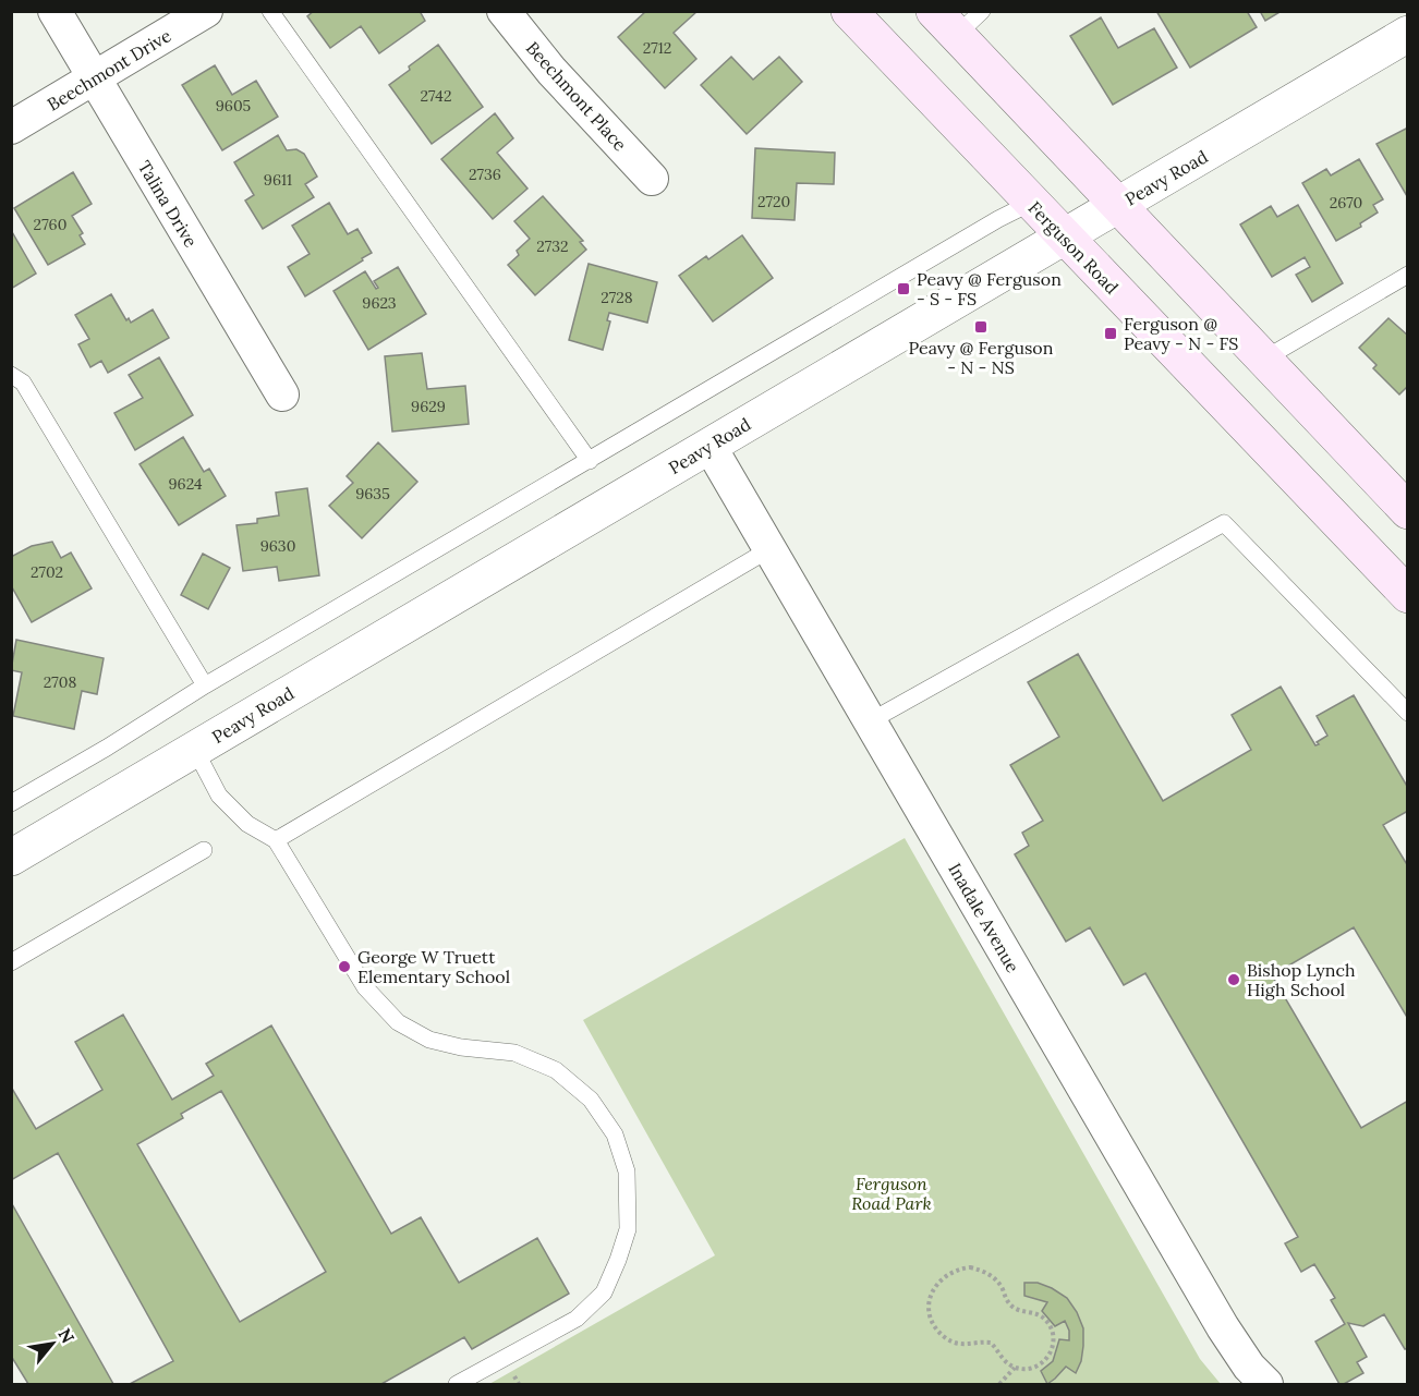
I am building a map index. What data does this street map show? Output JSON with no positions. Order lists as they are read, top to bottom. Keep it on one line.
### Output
{"streets":{"main road":["Ferguson Road"],"street":["Beechmont Drive","Beechmont Place","Peavy Road","Talina Drive","Inadale Avenue"]},"crossings":[["Beechmont Drive","Talina Drive"],["Peavy Road","Ferguson Road"],["Peavy Road","Inadale Avenue"]],"parks":["Ferguson Road Park"],"places":{"transit":["Peavy @ Ferguson - S - FS","Peavy @ Ferguson - N - NS","Ferguson @ Peavy - N - FS"],"other":["George W Truett Elementary School","Bishop Lynch High School"]},"house_numbers":["2712","2742","9605","2736","9611","2720","2670","2760","2732","2728","9623","9629","9624","9635","9630","2702","2708"],"north":"top right"}
